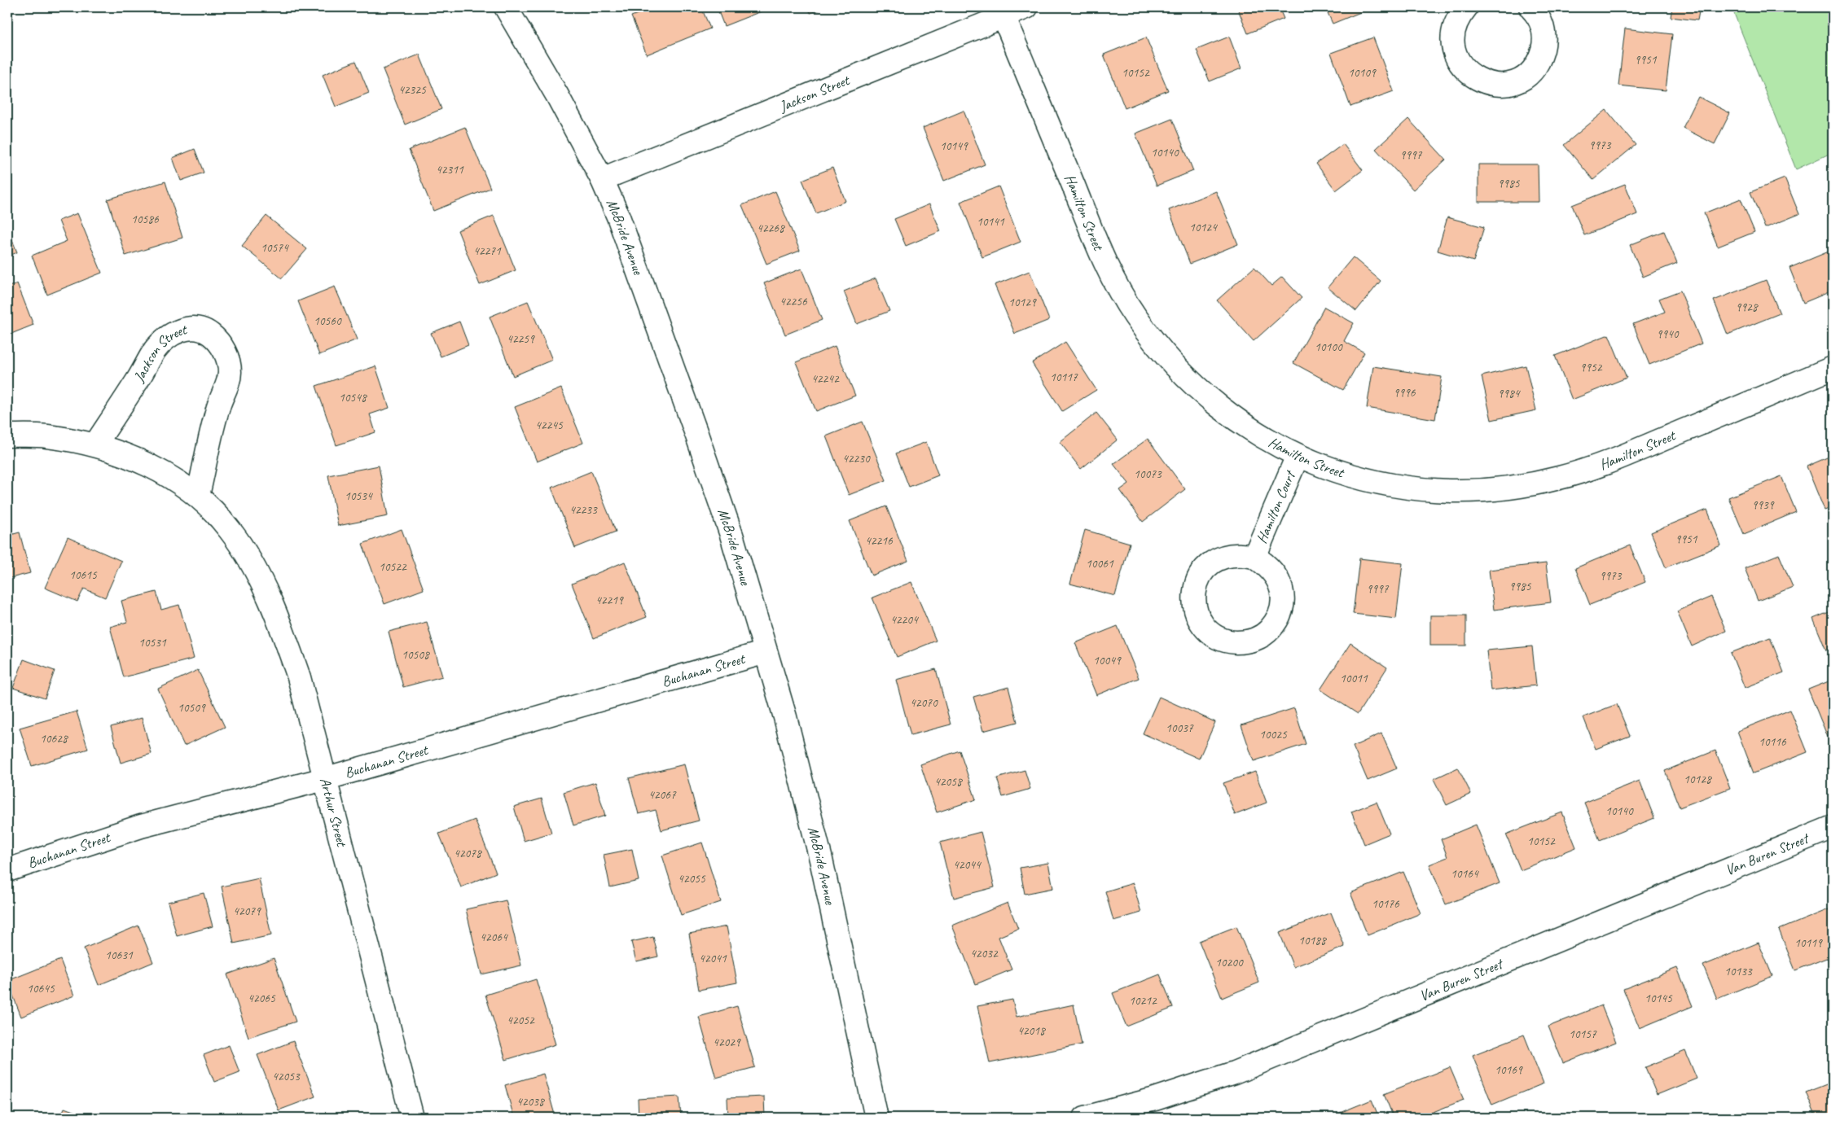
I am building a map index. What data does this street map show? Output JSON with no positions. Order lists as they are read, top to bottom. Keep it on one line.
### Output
{"streets":{"street":["Jackson Street","Hamilton Street","McBride Avenue","Hamilton Court","Buchanan Street","Arthur Street","Van Buren Street"]},"crossings":[["Jackson Street","Hamilton Street"],["Jackson Street","McBride Avenue"],["Jackson Street","Arthur Street"],["Hamilton Street","Hamilton Court"],["McBride Avenue","Buchanan Street"],["Buchanan Street","Arthur Street"]],"house_numbers":["9951","10152","10109","42325","9973","10149","10140","9997","42311","9985","10586","10141","10124","42268","10574","42271","42256","10129","9928","10560","9940","42259","10100","9952","10117","42242","9996","9984","10548","42245","42230","10073","10534","9939","42233","9951","42216","10061","10522","10615","9973","9985","9997","42219","42204","10531","10508","10049","10011","42070","10509","10037","10025","10628","10116","10128","42058","42067","10140","10152","42078","42044","10164","42055","10176","42079","42064","10188","10119","42032","10631","42041","10200","10133","10645","42065","10145","10212","42052","42018","10157","42029","10169","42053","42038"]}
